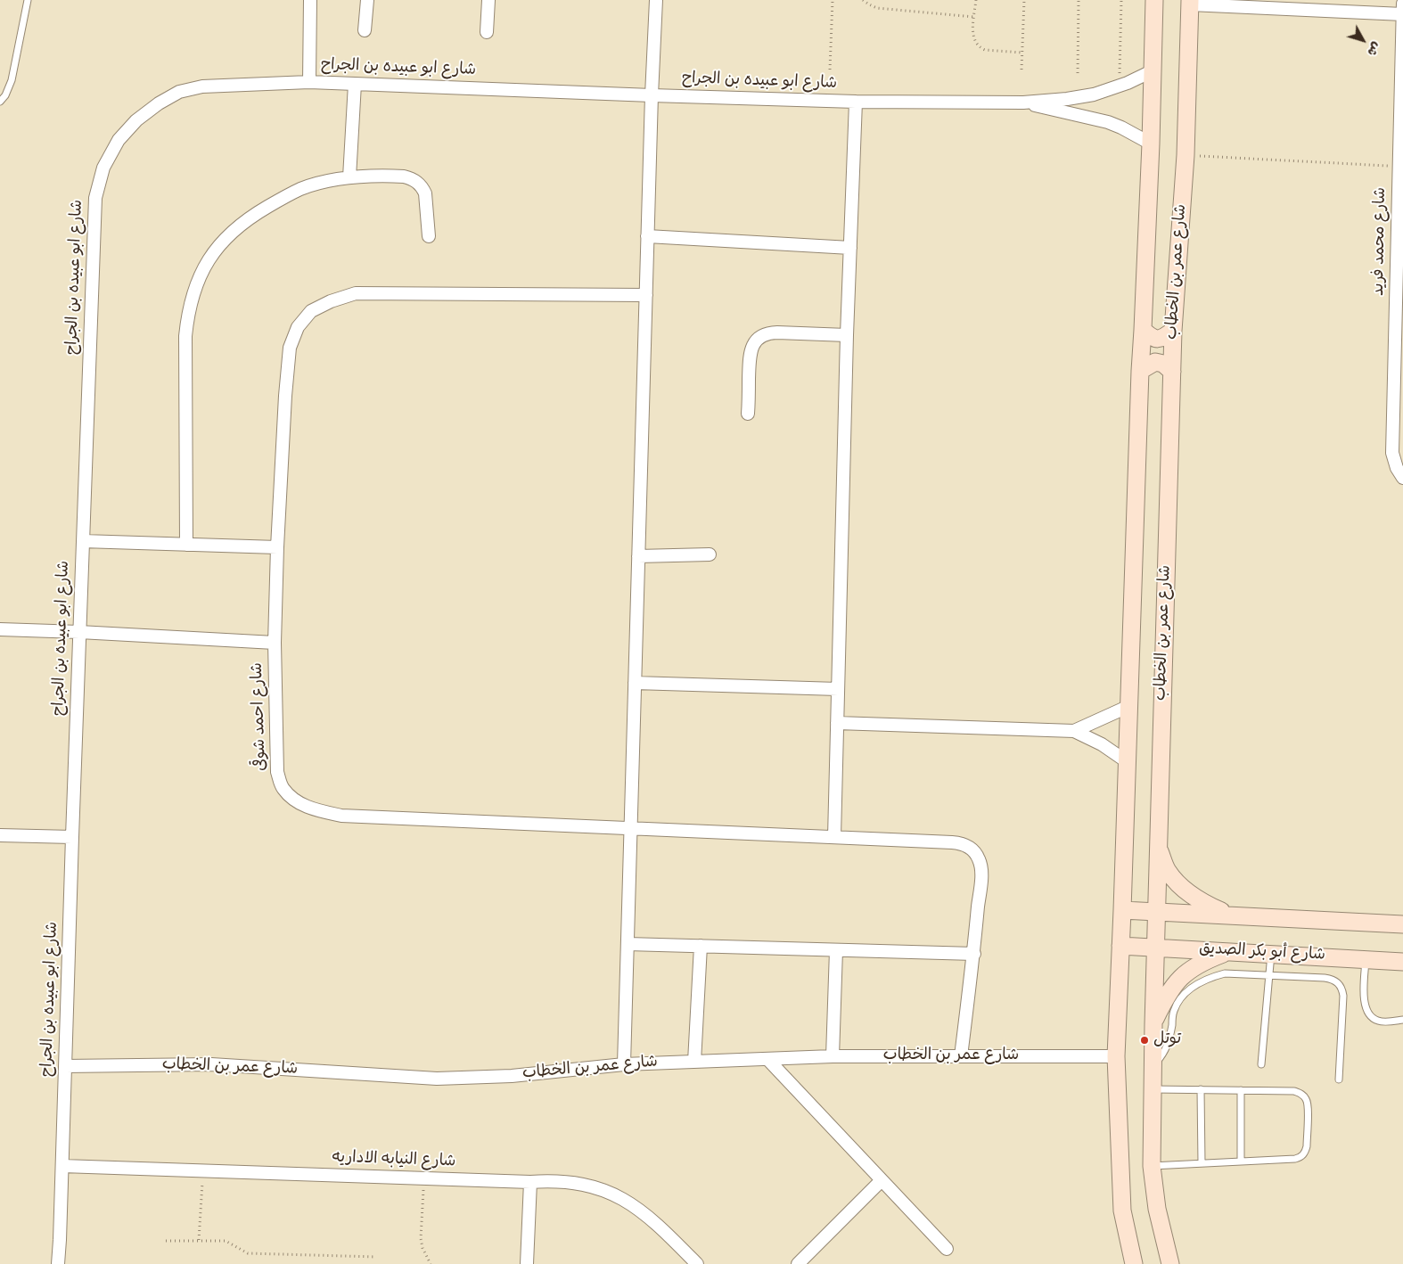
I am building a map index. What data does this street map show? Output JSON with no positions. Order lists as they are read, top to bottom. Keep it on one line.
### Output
{"streets":{"street":["شارع ابو عبيده بن الجراح","شارع محمد فريد","شارع عمر بن الخطاب","شارع احمد شوقى","شارع أبو بكر الصديق","شارع النيابه الاداريه"]},"crossings":[["شارع ابو عبيده بن الجراح","شارع عمر بن الخطاب"],["شارع ابو عبيده بن الجراح","شارع احمد شوقى"],["شارع ابو عبيده بن الجراح","شارع النيابه الاداريه"],["شارع عمر بن الخطاب","شارع احمد شوقى"],["شارع عمر بن الخطاب","شارع أبو بكر الصديق"]],"places":["توتل"],"north":"bottom right"}
